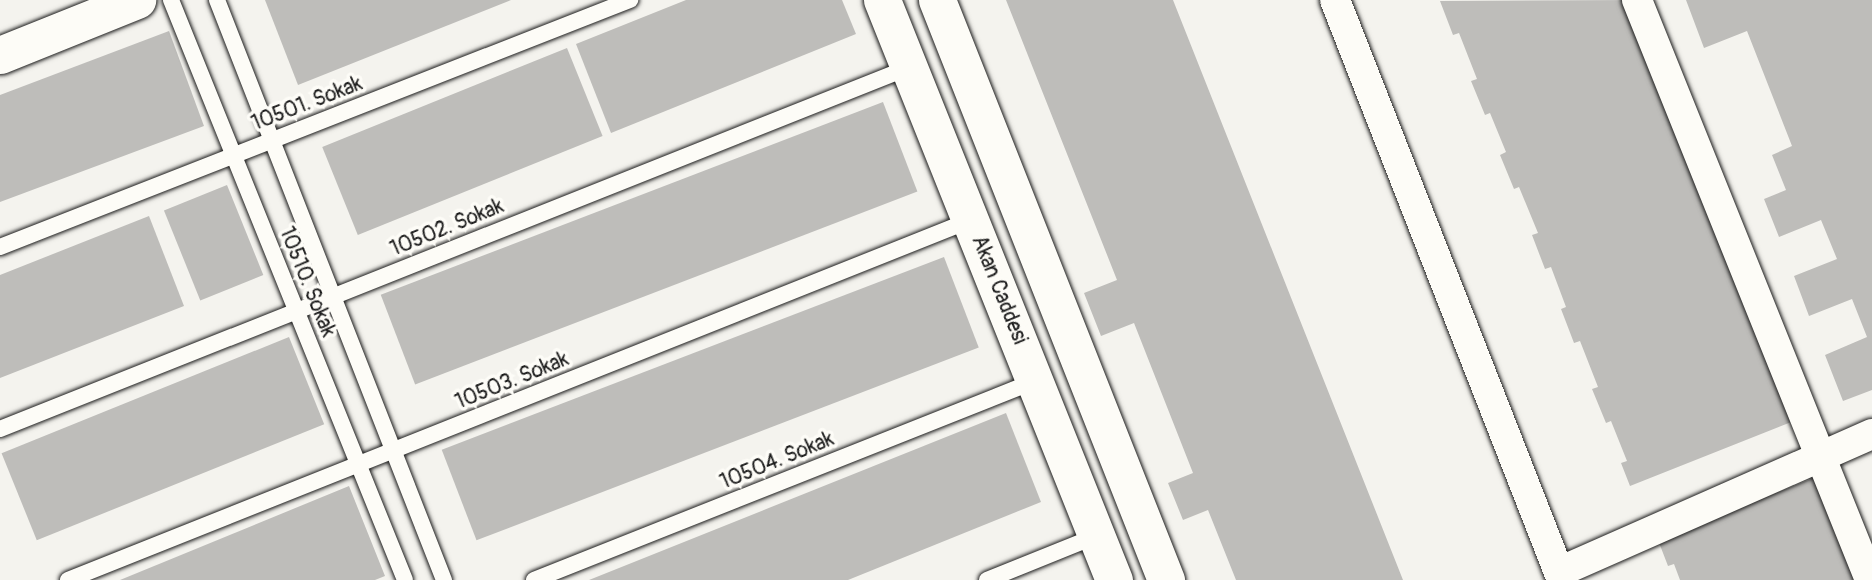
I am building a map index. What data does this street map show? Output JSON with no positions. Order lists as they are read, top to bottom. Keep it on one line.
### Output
{"streets":{"street":["Akan Caddesi"],"lane":["10501. Sokak","10502. Sokak","10510. Sokak","10503. Sokak","10504. Sokak"]},"crossings":[["10501. Sokak","10510. Sokak"],["10502. Sokak","10510. Sokak"],["10502. Sokak","Akan Caddesi"],["10510. Sokak","10503. Sokak"],["Akan Caddesi","10503. Sokak"],["Akan Caddesi","10504. Sokak"]]}
